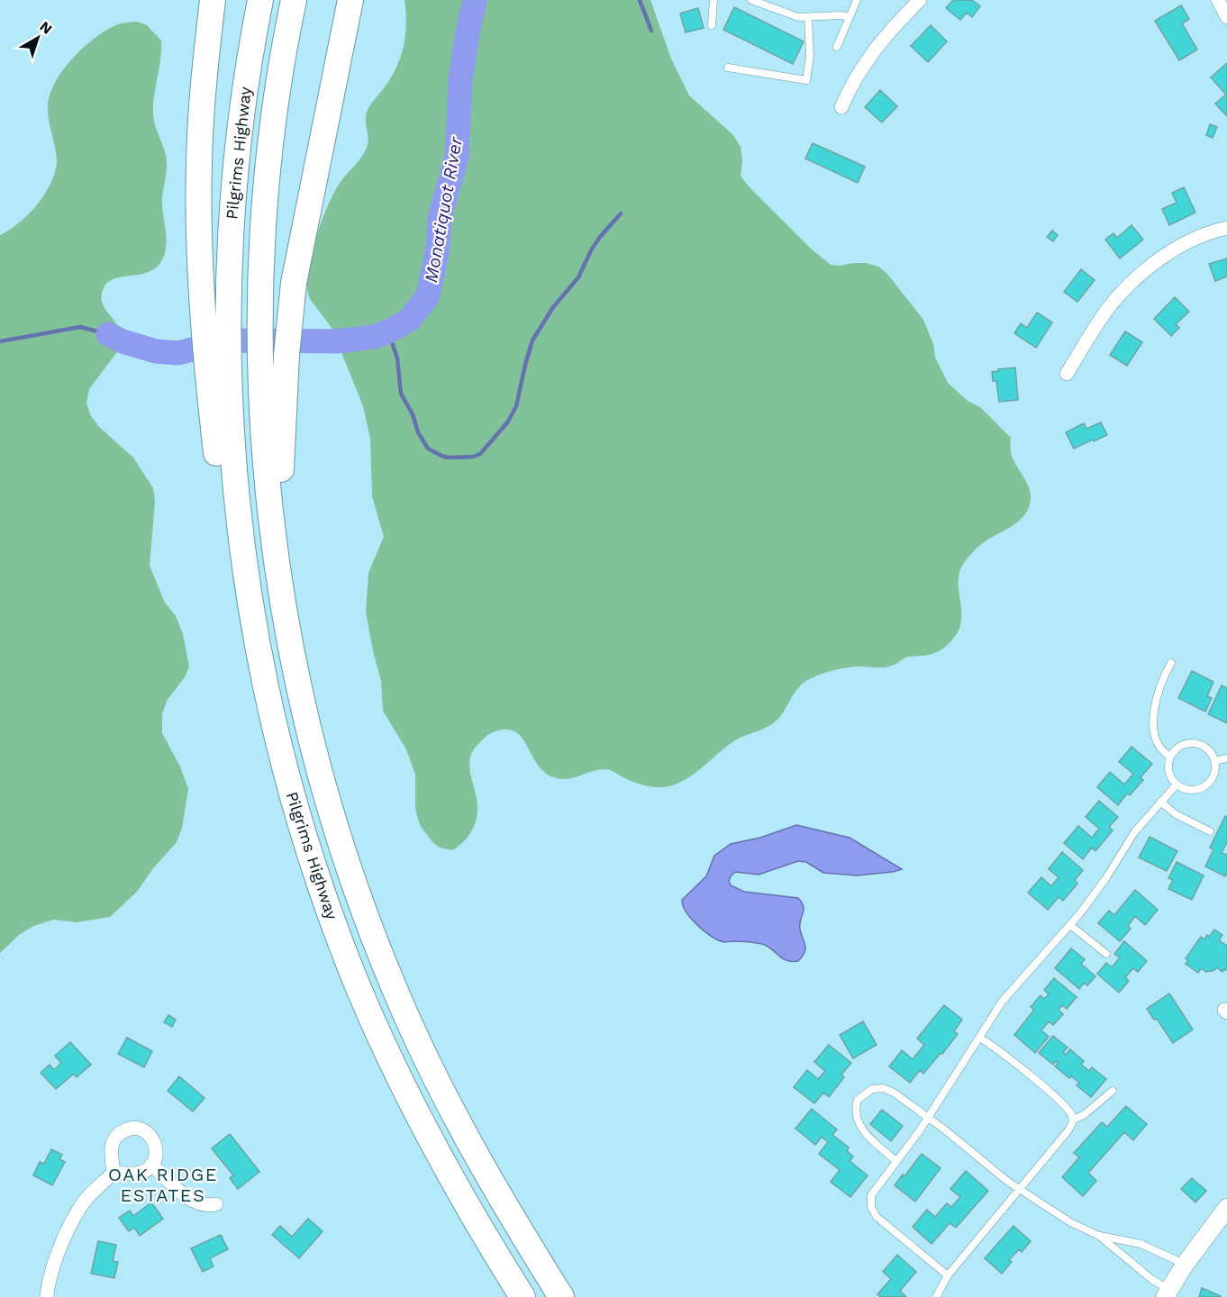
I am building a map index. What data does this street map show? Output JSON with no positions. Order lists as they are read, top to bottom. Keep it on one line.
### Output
{"streets":{"highway":["Pilgrims Highway"]},"districts":["OAK RIDGE ESTATES"],"water":["Monatiquot River"],"north":"top right"}
